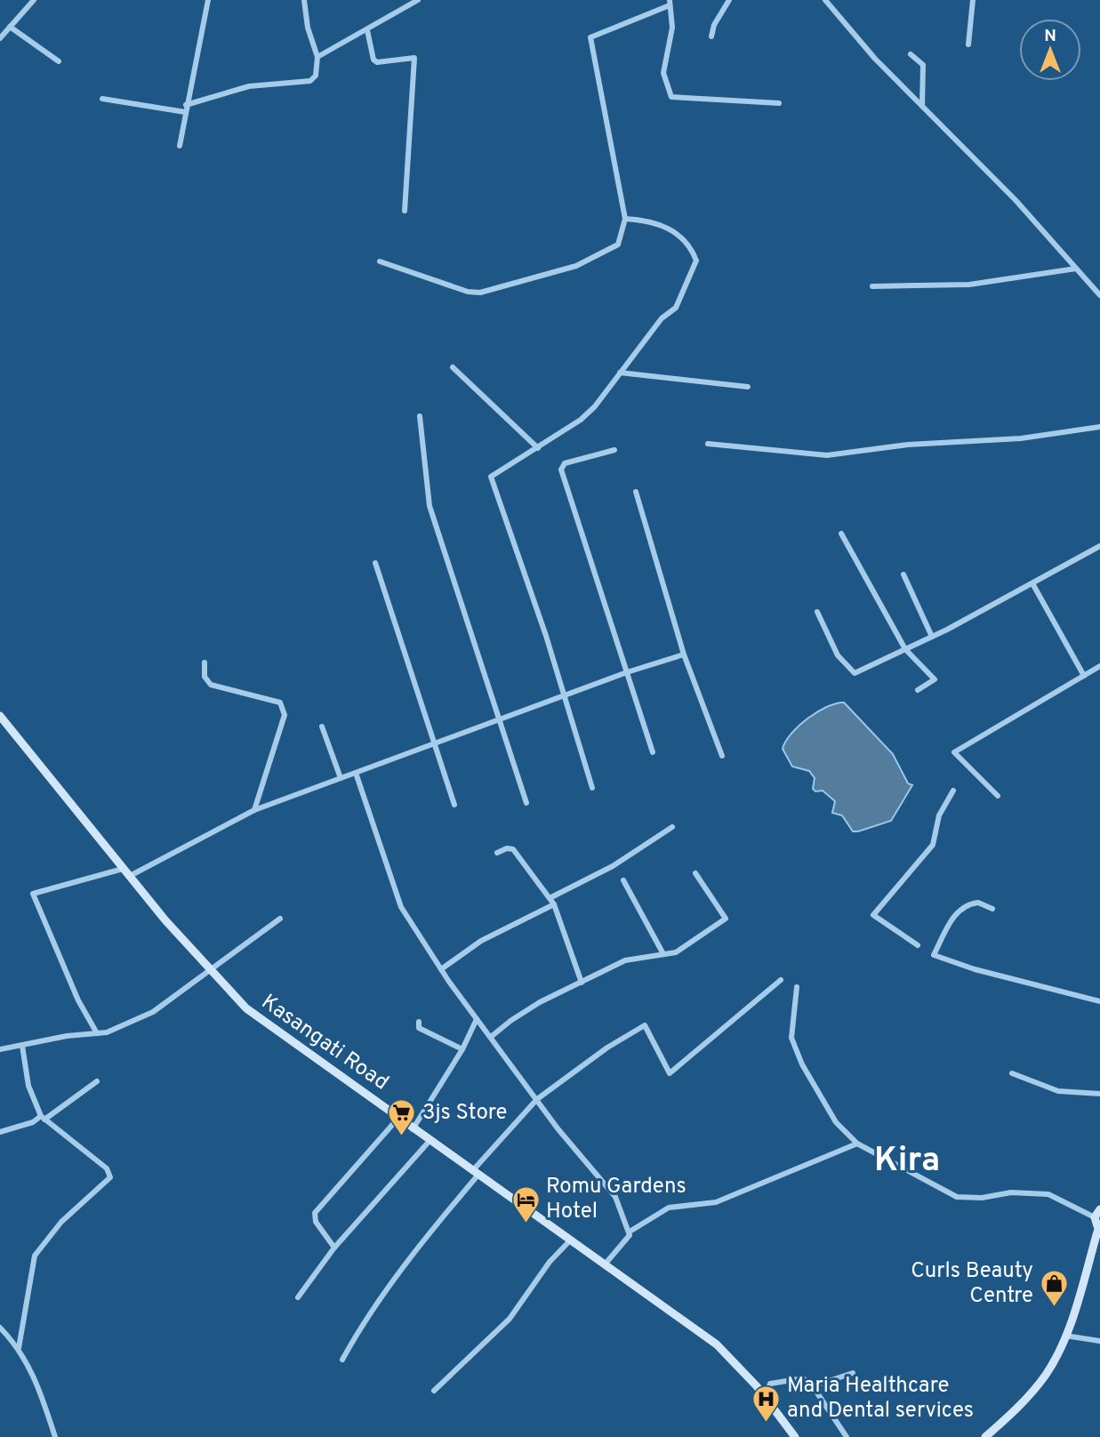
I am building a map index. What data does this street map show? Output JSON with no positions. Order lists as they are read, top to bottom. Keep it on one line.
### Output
{"streets":{"street":["Kasangati Road"]},"districts":["Kira"],"places":{"supermarket":["3js Store"],"hotel":["Romu Gardens Hotel"],"shop":["Curls Beauty Centre"],"hospital":["Maria Healthcare and Dental services"]},"north":"top"}
